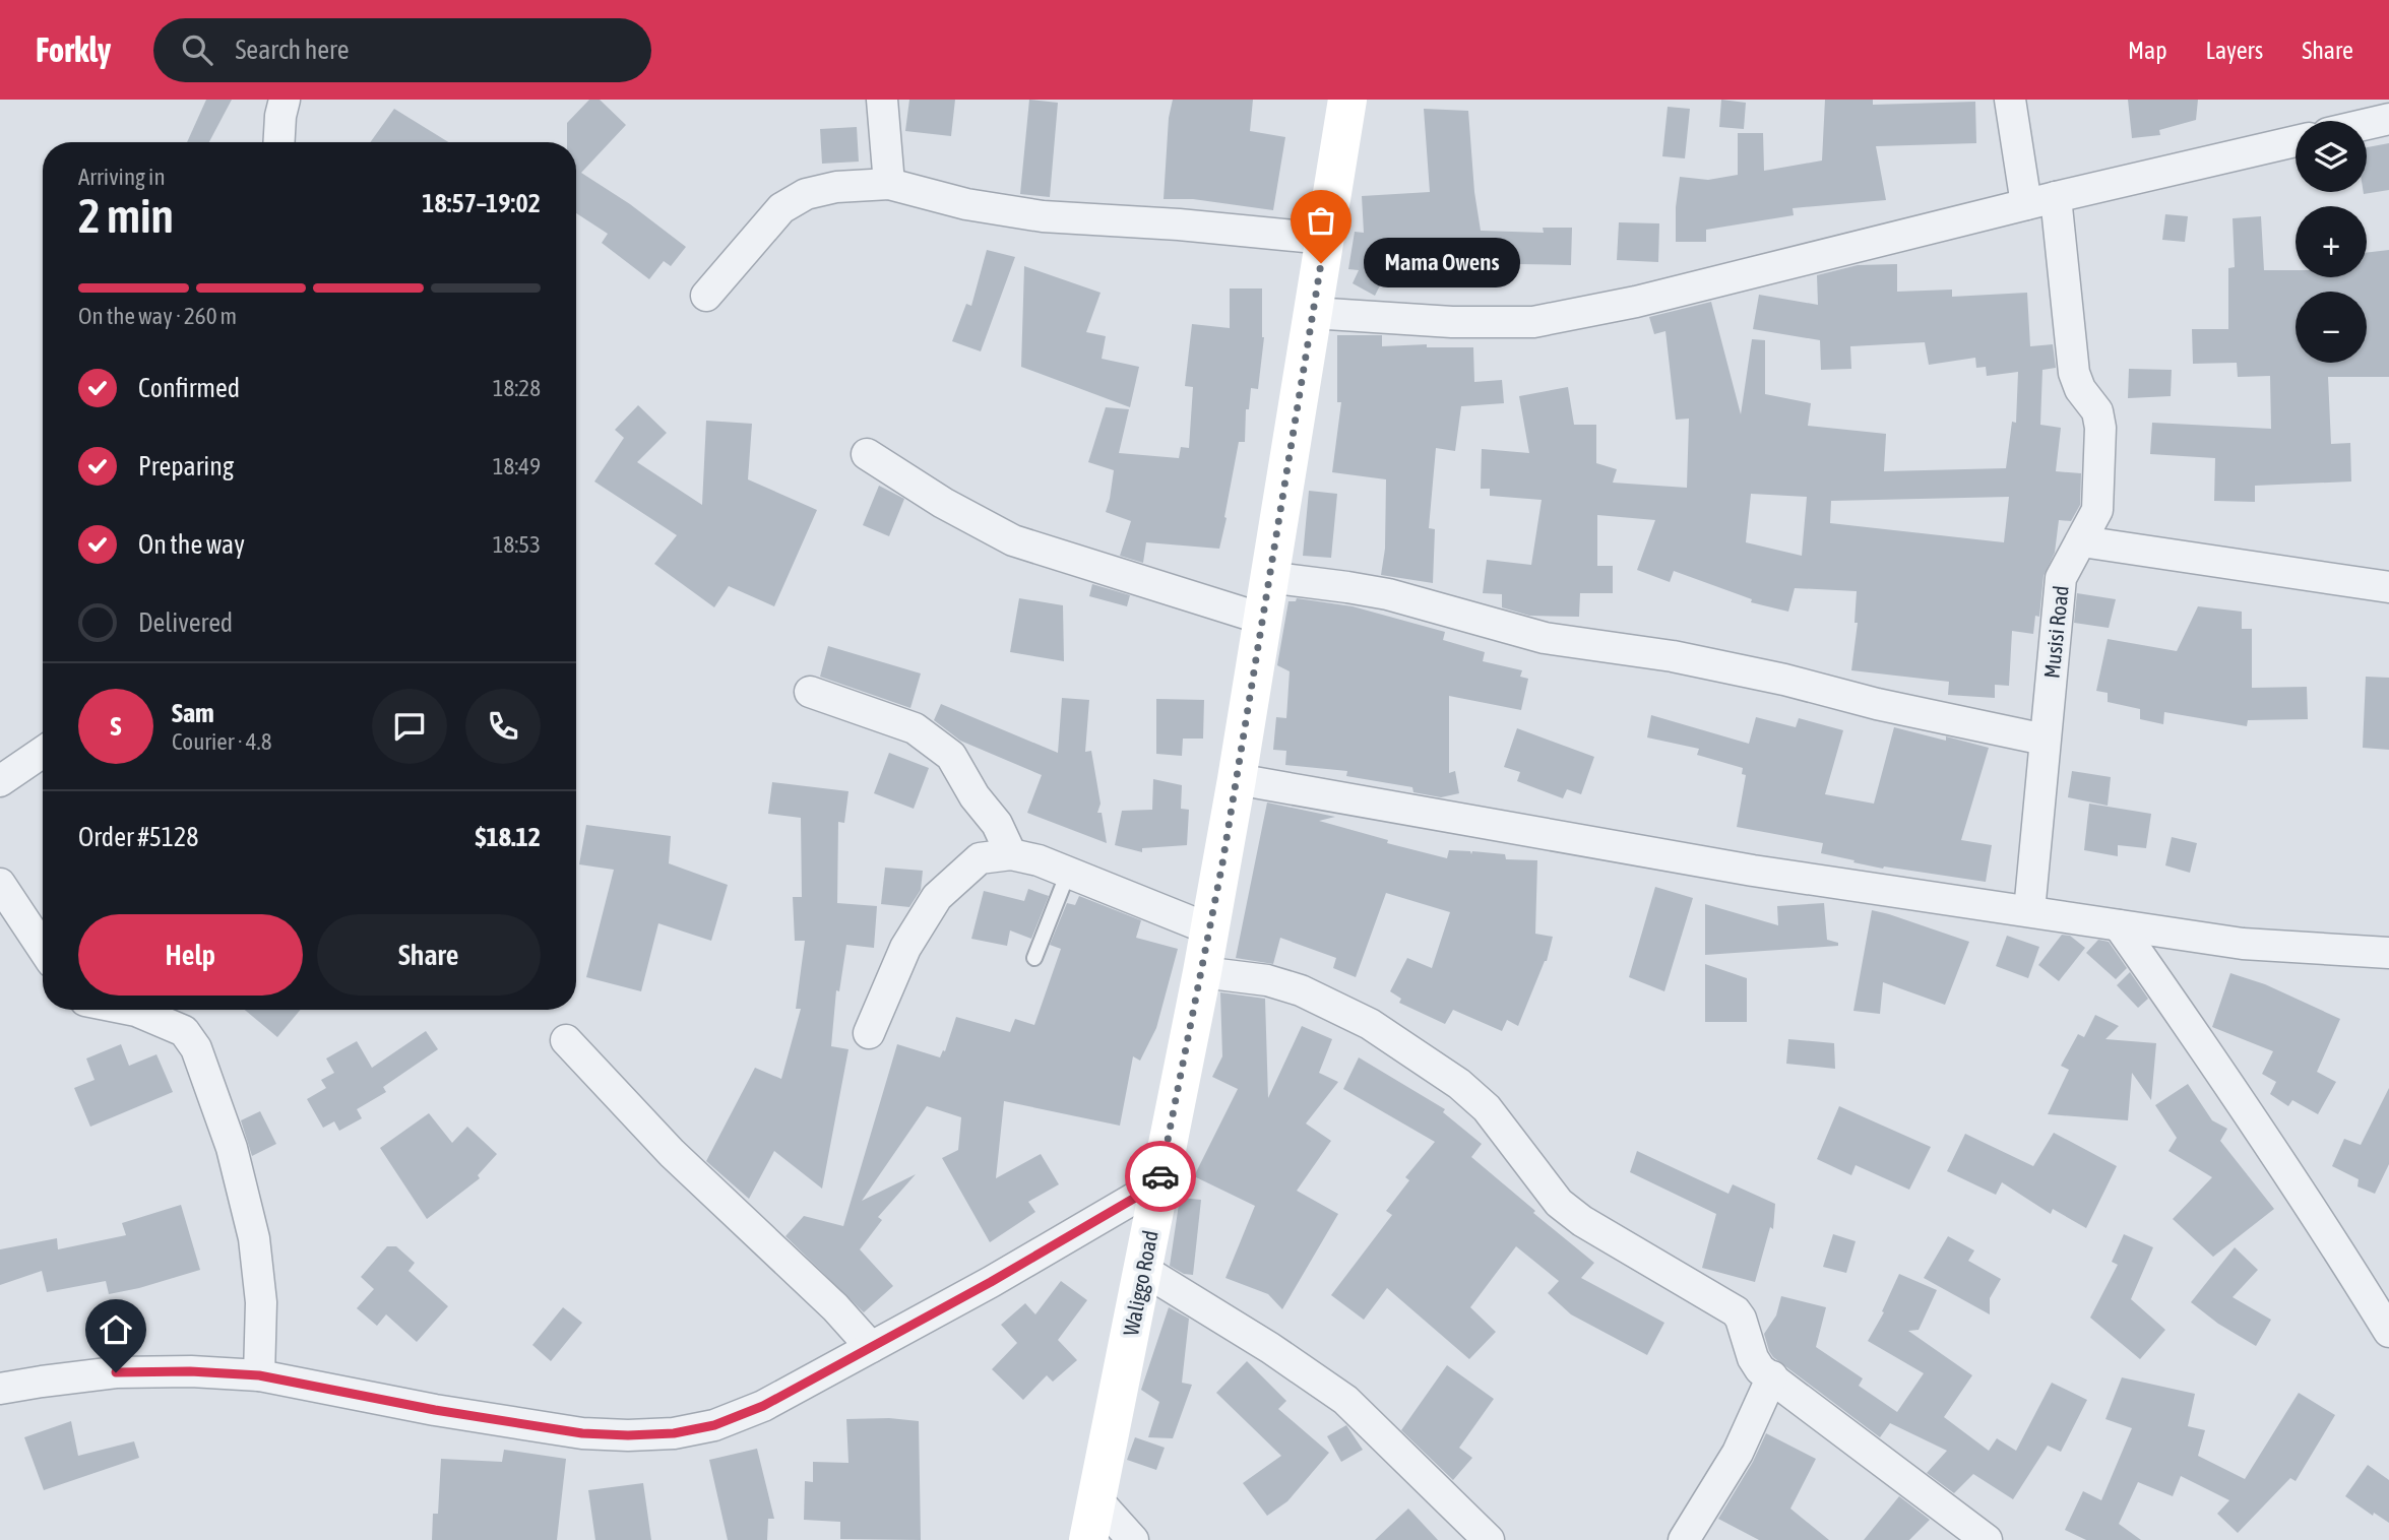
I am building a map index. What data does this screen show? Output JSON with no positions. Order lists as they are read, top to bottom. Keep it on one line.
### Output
{"streets":{"street":["Musisi Road","Waliggo Road"]},"places":["Mama Owens"],"page":{"header":"Forkly","search":"Search here","nav":["Map","Layers","Share"],"map_buttons":["+","−"],"heading":["2 min","Arriving in","18:57–19:02"],"panel":["Sam","Courier · 4.8","Order #5128","$18.12"],"bubble":"Mama Owens","bar":"On the way · 260 m","list":[["Confirmed","18:28"],["Preparing","18:49"],["On the way","18:53"],"Delivered"],"round":"S","buttons":["Help","Share"]}}
